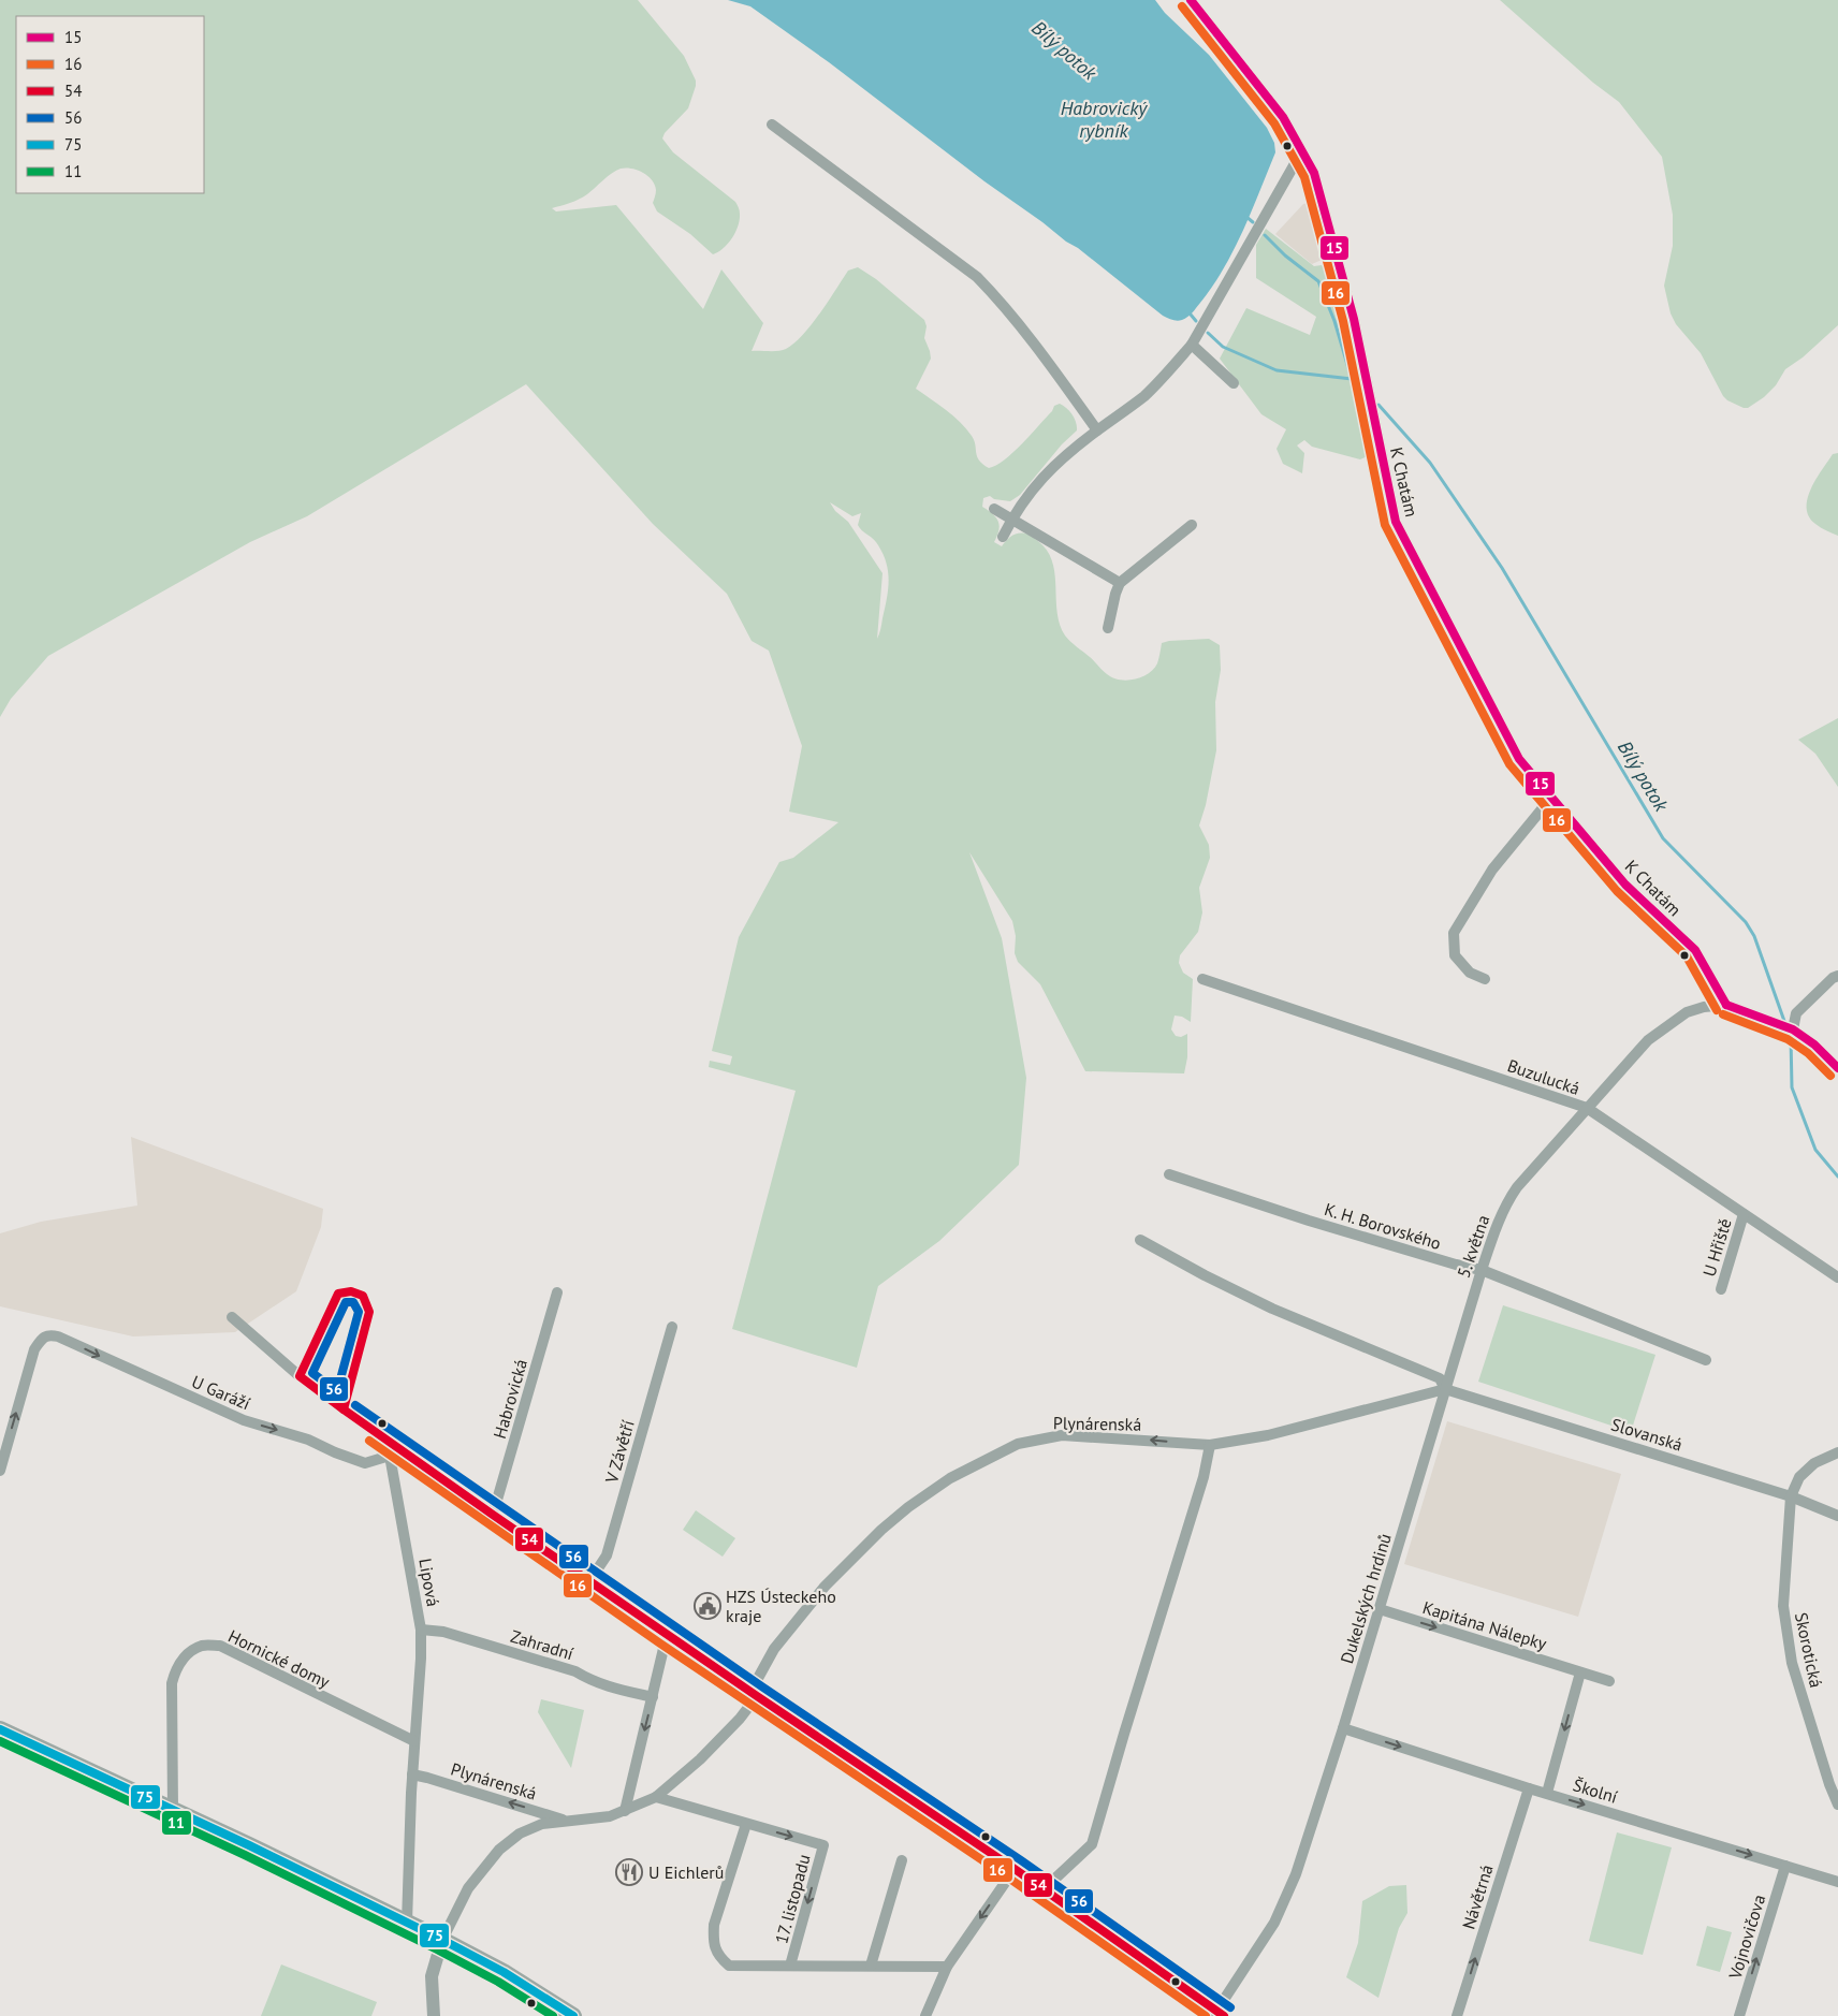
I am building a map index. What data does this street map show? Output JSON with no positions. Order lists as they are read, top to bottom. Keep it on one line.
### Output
{"streets":{"street":["K Chatám","Buzulucká","K. H. Borovského","5. května","U Hřiště","U Garáží","Habrovická","Plynárenská","Slovanská","V Závětří","Lipová","Dukelských hrdinů","Kapitána Nálepky","Zahradní","Skorotická","Hornické domy","Školní","Návětrná","17. listopadu","Vojnovičova"]},"crossings":[["K Chatám","5. května"],["Buzulucká","5. května"],["Buzulucká","U Hřiště"],["K. H. Borovského","5. května"],["5. května","Plynárenská"],["5. května","Slovanská"],["5. května","Dukelských hrdinů"],["U Garáží","Lipová"],["Plynárenská","Slovanská"],["Plynárenská","Lipová"],["Plynárenská","Dukelských hrdinů"],["Slovanská","Dukelských hrdinů"],["Slovanská","Skorotická"],["Lipová","Zahradní"],["Lipová","Hornické domy"],["Dukelských hrdinů","Kapitána Nálepky"],["Dukelských hrdinů","Školní"],["Školní","Návětrná"],["Školní","Vojnovičova"]],"one_way":["Plynárenská","Kapitána Nálepky","Školní","Návětrná","Vojnovičova"],"water":["Bílý potok","Habrovický rybník"],"places":{"public building":["HZS Ústeckeho kraje"],"restaurant":["U Eichlerů"]},"lines":["transit line 15","transit line 16","transit line 54","transit line 56","transit line 75","transit line 11"],"legend":["15","16","54","56","75","11"]}
